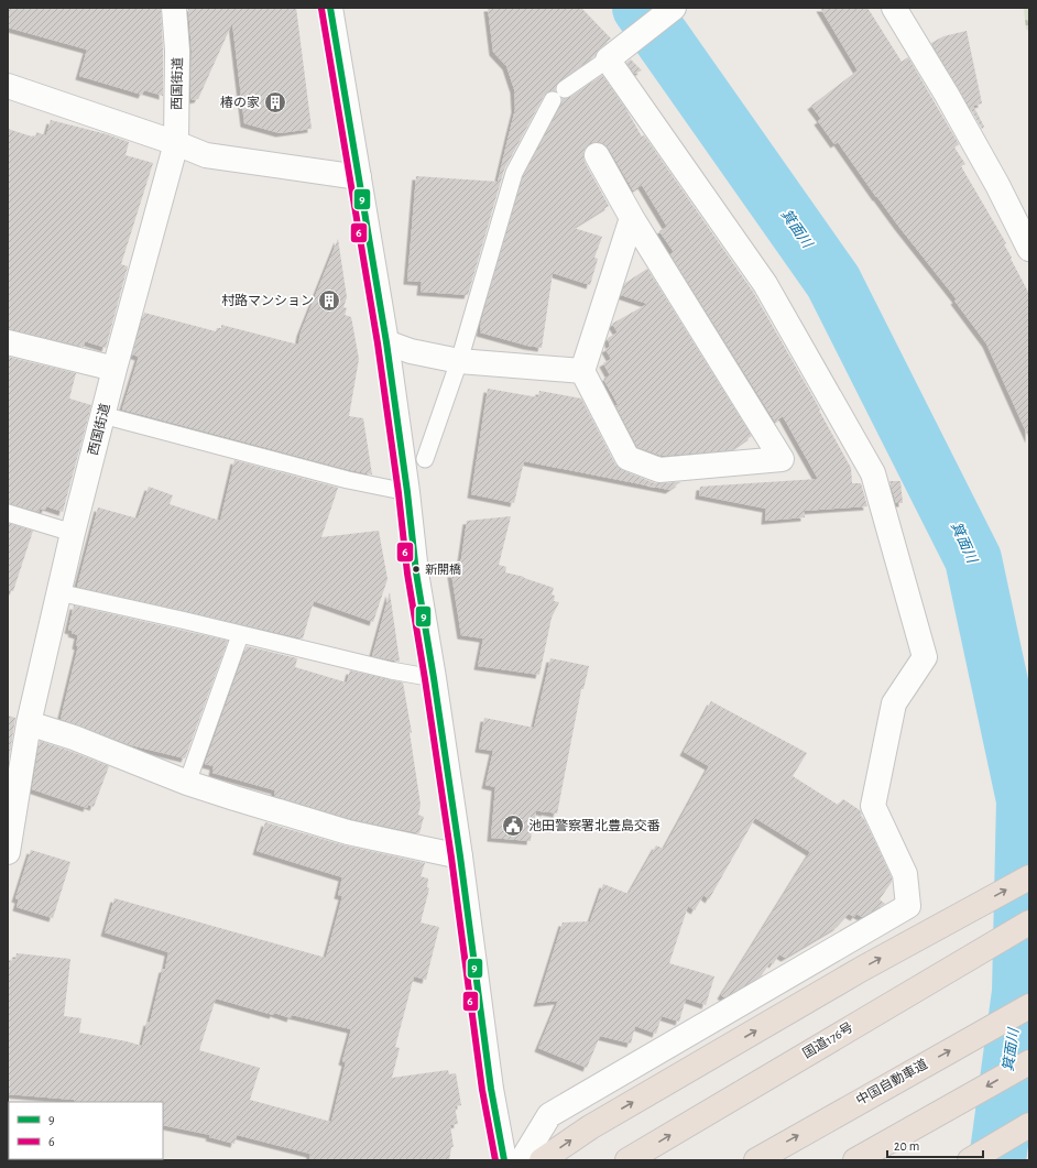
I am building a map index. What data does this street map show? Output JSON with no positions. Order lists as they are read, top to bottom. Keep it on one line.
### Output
{"streets":{"highway":["国道176号","中国自動車道"],"street":["西国街道"]},"water":["箕面川"],"places":{"building":["椿の家","村路マンション"],"other":["新開橋"],"public building":["池田警察署北豊島交番"]},"lines":["transit line 9","transit line 6"],"legend":["9","6"],"scale_bar":"20 m"}
